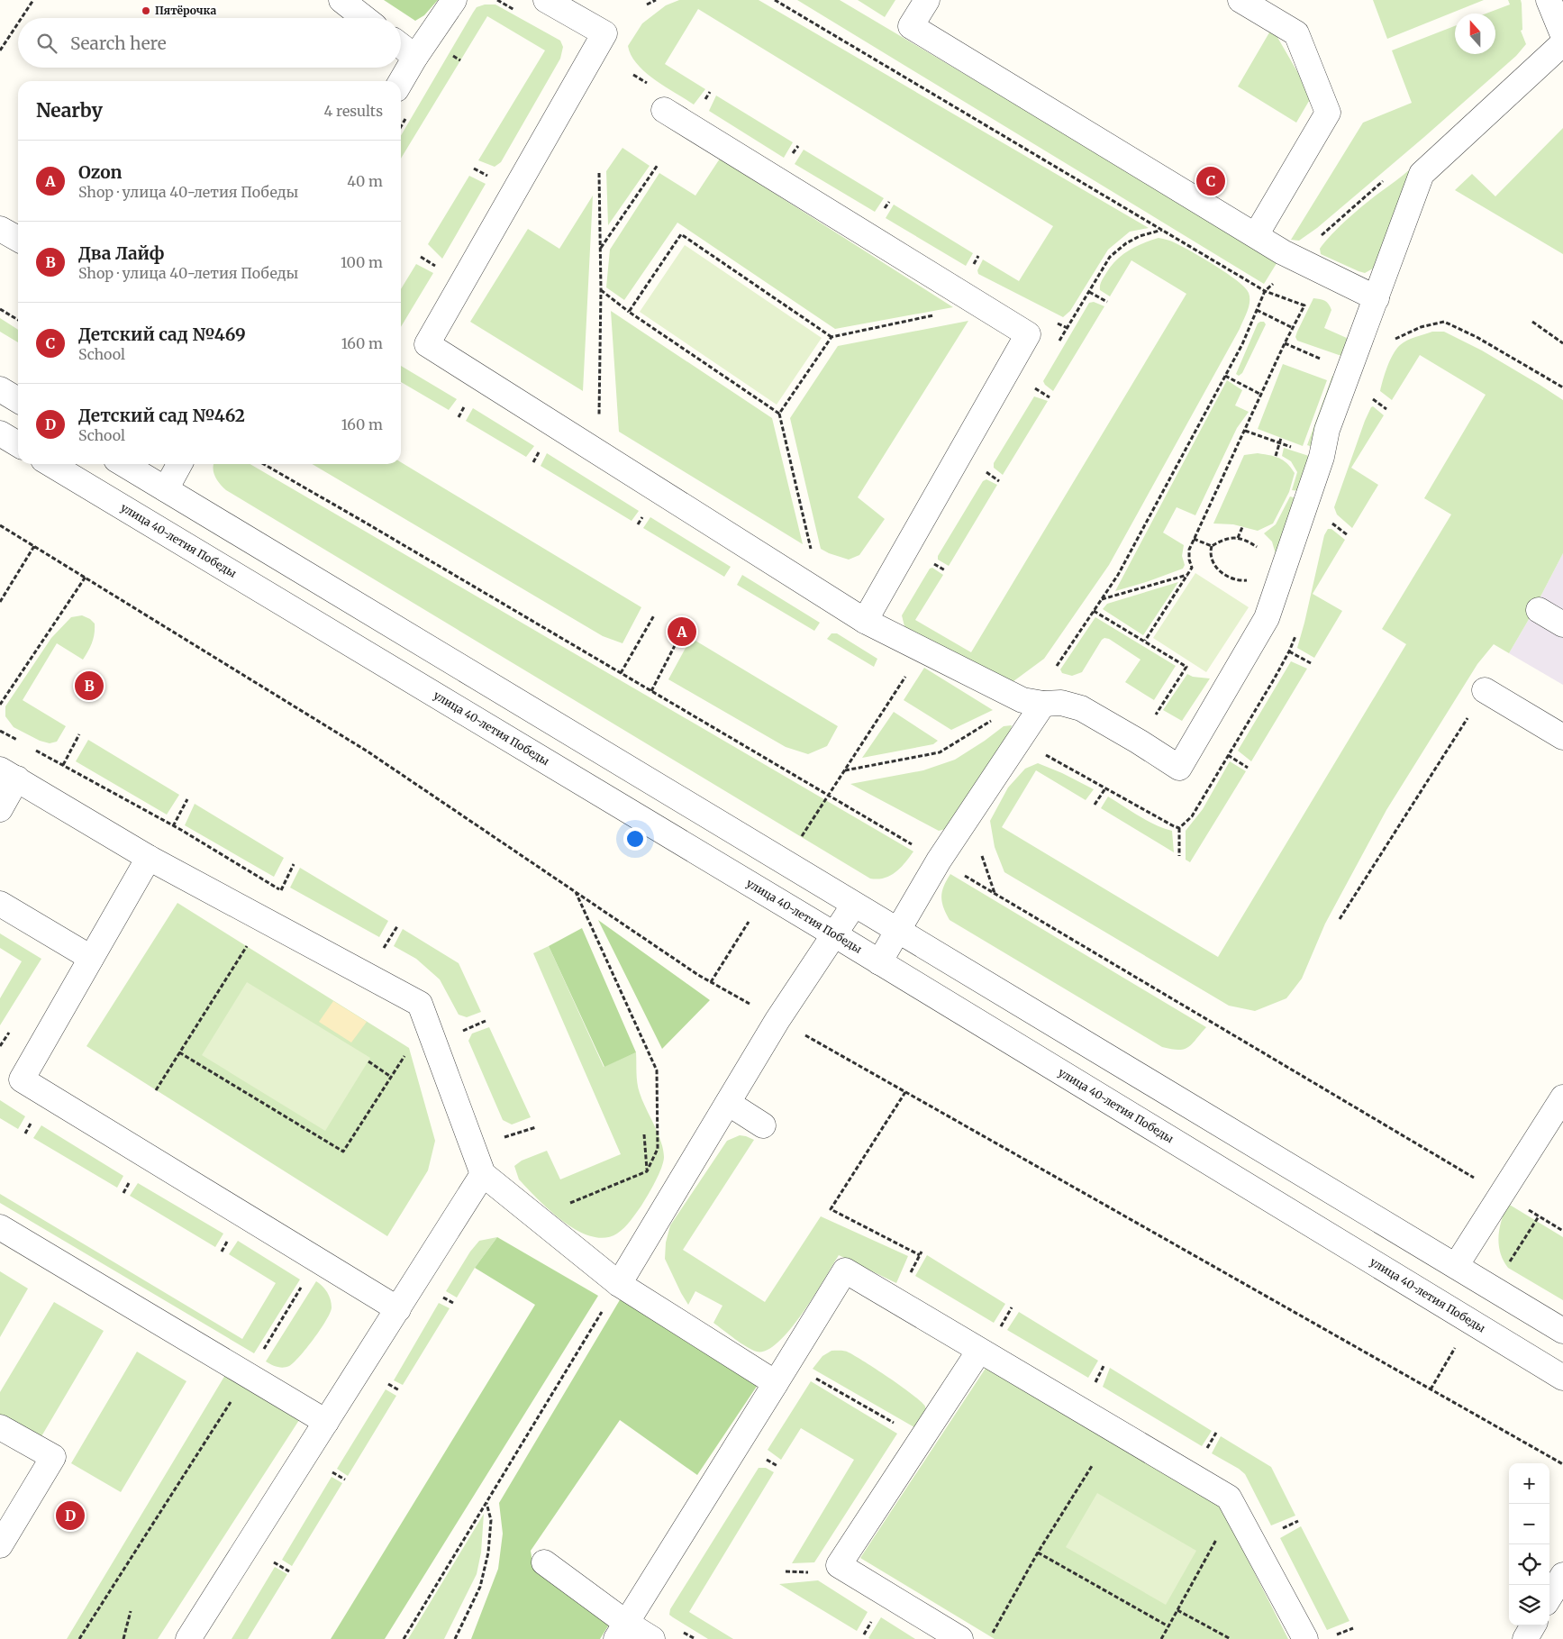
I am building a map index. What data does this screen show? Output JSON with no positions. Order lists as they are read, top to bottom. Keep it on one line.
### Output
{"streets":{"street":["улица 40-летия Победы"]},"places":["Пятёрочка"],"north":"top","page":{"search":"Search here","heading":["Nearby","4 results"],"list":[{"mark":"A","name":"Ozon","note":"Shop · улица 40-летия Победы","value":"40 m"},{"mark":"B","name":"Два Лайф","note":"Shop · улица 40-летия Победы","value":"100 m"},{"mark":"C","name":"Детский сад №469","note":"School","value":"160 m"},{"mark":"D","name":"Детский сад №462","note":"School","value":"160 m"}],"pins":["C","A","B","D"],"map_buttons":["+","−"]}}
